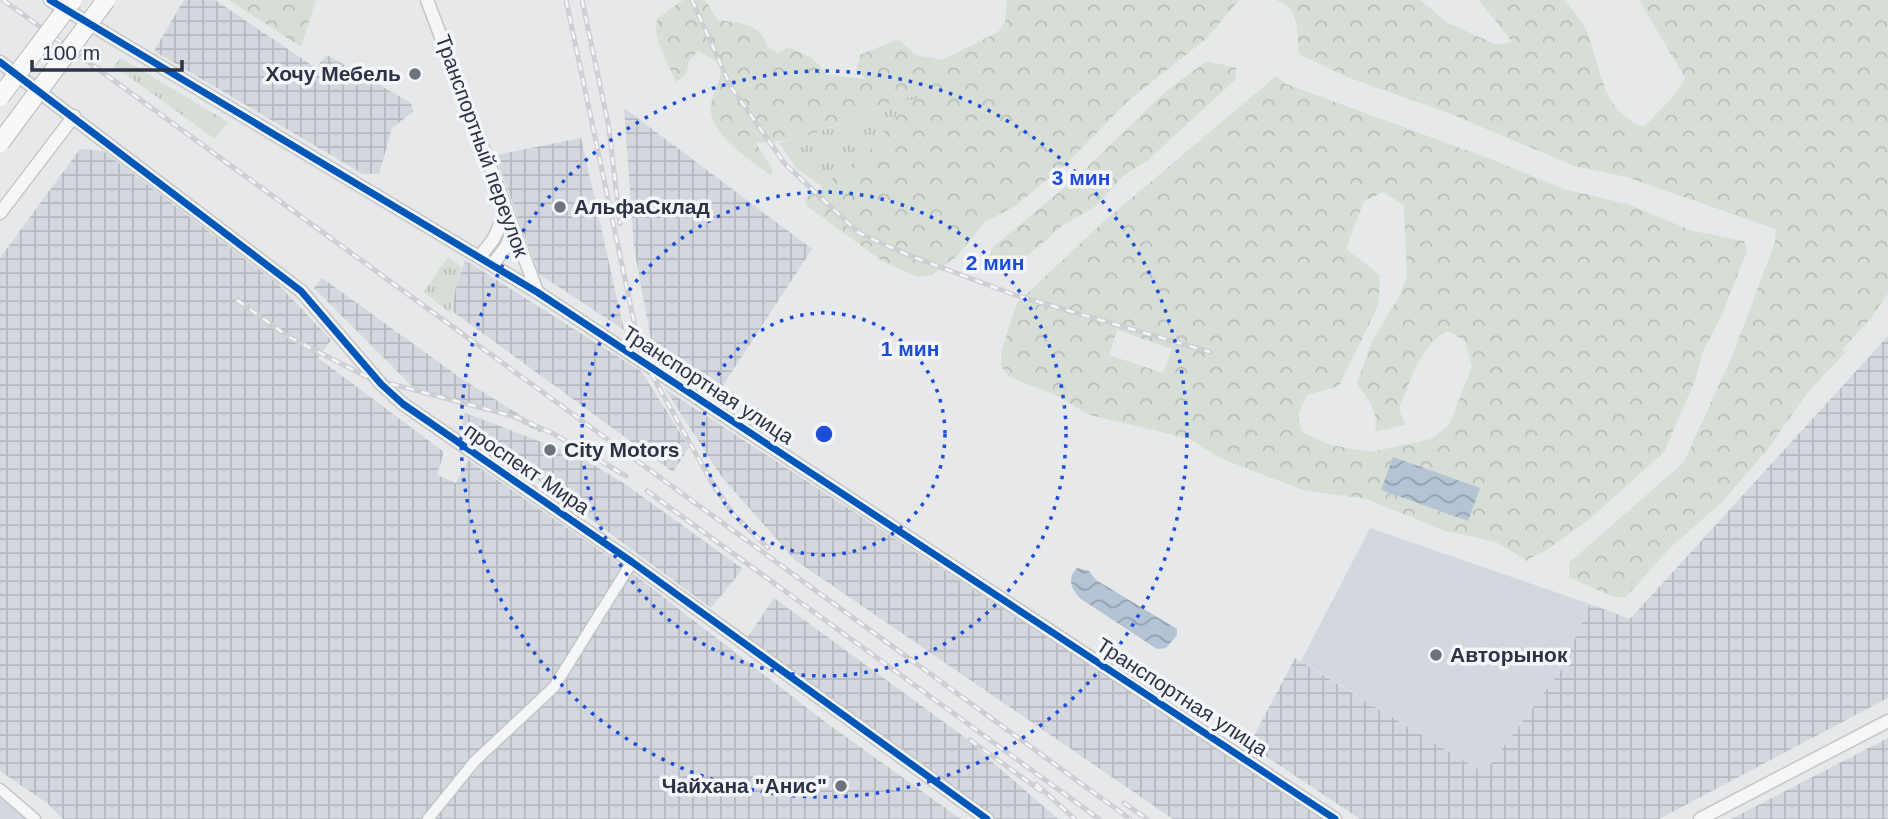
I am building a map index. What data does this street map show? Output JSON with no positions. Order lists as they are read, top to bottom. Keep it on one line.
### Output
{"streets":{"street":["Транспортный переулок","Транспортная улица","проспект Мира"]},"crossings":[["Транспортный переулок","Транспортная улица"]],"places":["Хочу Мебель","АльфаСклад","City Motors","Авторынок","Чайхана \"Анис\""],"scale_bar":"100 m","rings":["3 мин","2 мин","1 мин"]}
